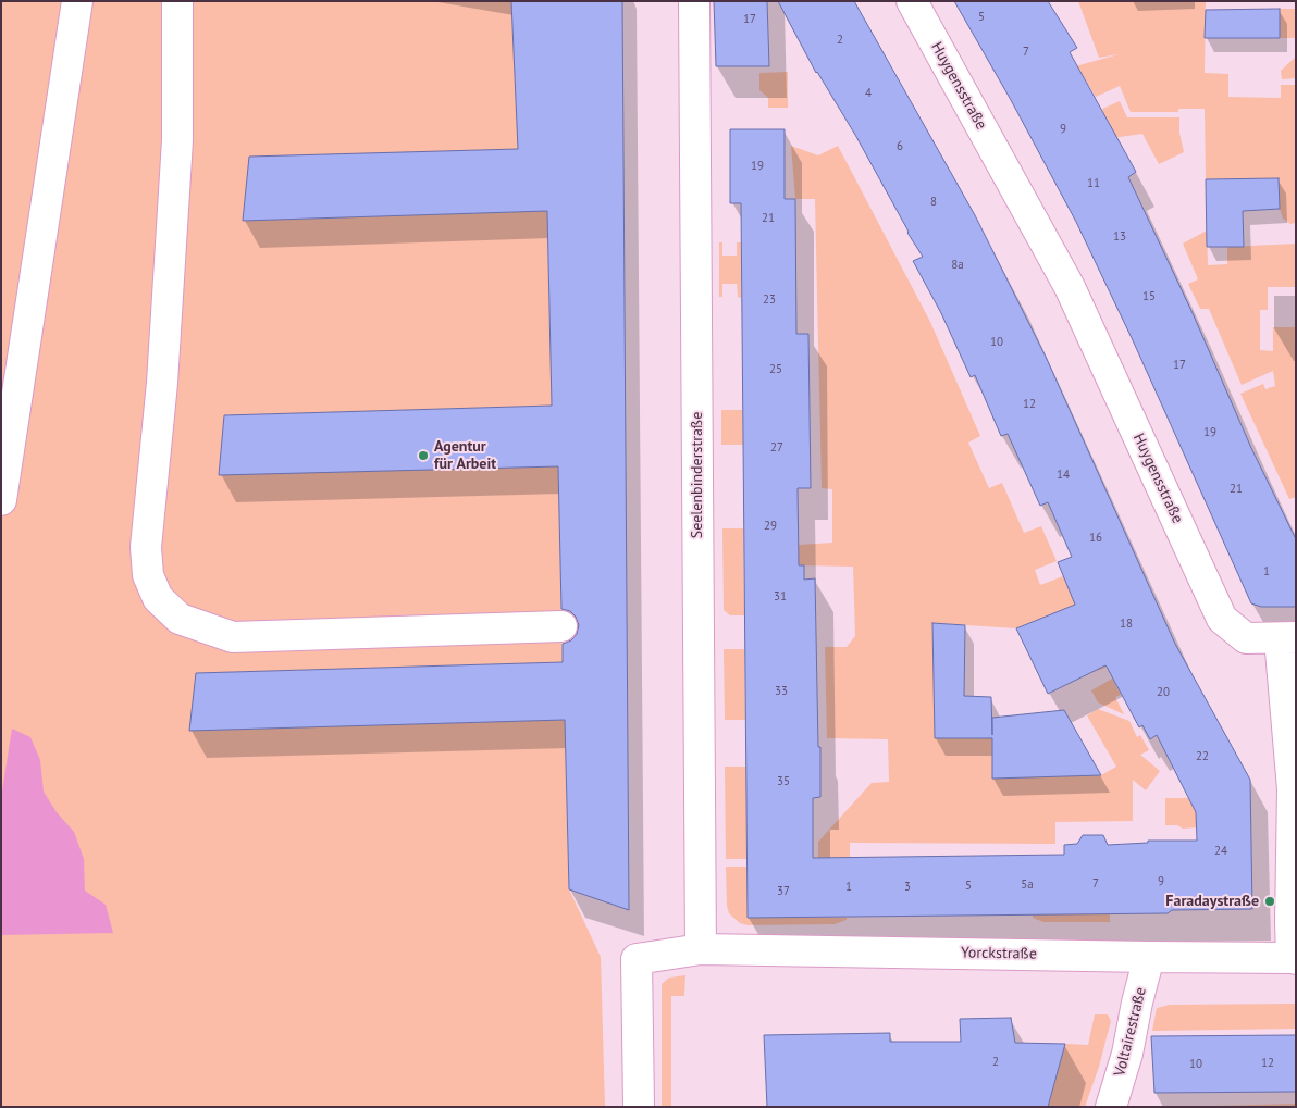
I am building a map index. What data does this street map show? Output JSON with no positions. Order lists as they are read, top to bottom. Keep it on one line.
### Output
{"streets":{"street":["Huygensstraße","Seelenbinderstraße","Yorckstraße","Voltairestraße"]},"crossings":[["Huygensstraße","Yorckstraße"],["Seelenbinderstraße","Yorckstraße"],["Yorckstraße","Voltairestraße"]],"places":["Agentur für Arbeit","Faradaystraße"],"house_numbers":["5","17","2","7","4","9","6","19","11","8","21","13","8a","15","23","10","17","25","12","19","27","14","21","29","16","1","31","18","33","20","22","35","24","9","7","5a","5","1","3","37","2","12","10"]}
